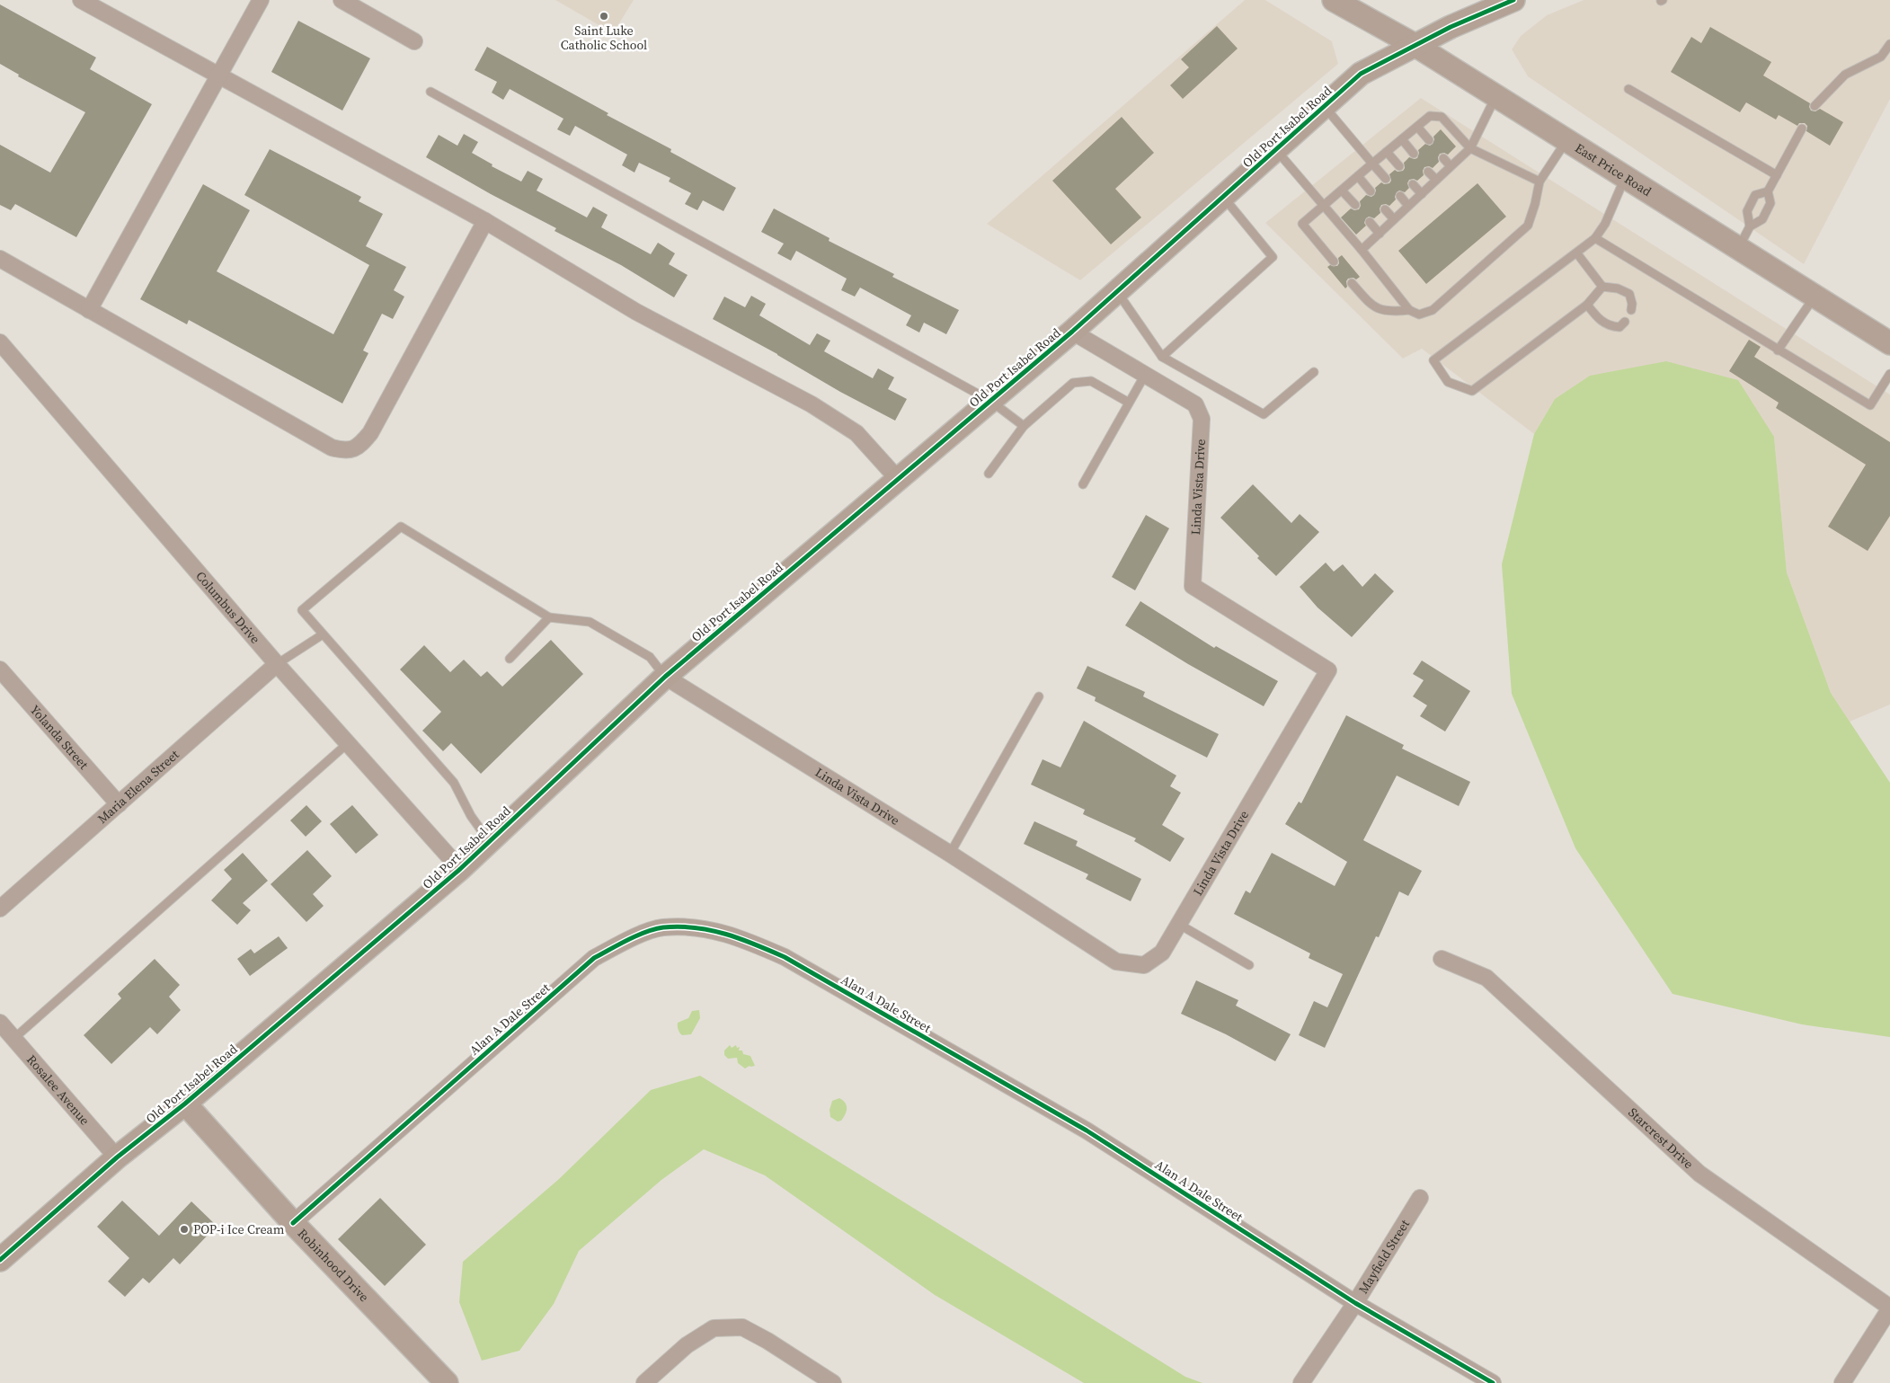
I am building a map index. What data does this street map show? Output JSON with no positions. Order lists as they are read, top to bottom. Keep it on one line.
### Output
{"streets":{"street":["Old Port Isabel Road","East Price Road","Linda Vista Drive","Columbus Drive","Yolanda Street","Maria Elena Street","Alan A Dale Street","Rosalee Avenue","Starcrest Drive","Mayfield Street","Robinhood Drive"]},"crossings":[["Old Port Isabel Road","East Price Road"],["Old Port Isabel Road","Linda Vista Drive"],["Old Port Isabel Road","Columbus Drive"],["Old Port Isabel Road","Rosalee Avenue"],["Old Port Isabel Road","Robinhood Drive"],["Columbus Drive","Maria Elena Street"],["Yolanda Street","Maria Elena Street"],["Alan A Dale Street","Mayfield Street"],["Alan A Dale Street","Robinhood Drive"]],"places":["Saint Luke Catholic School","POP-i Ice Cream"]}
